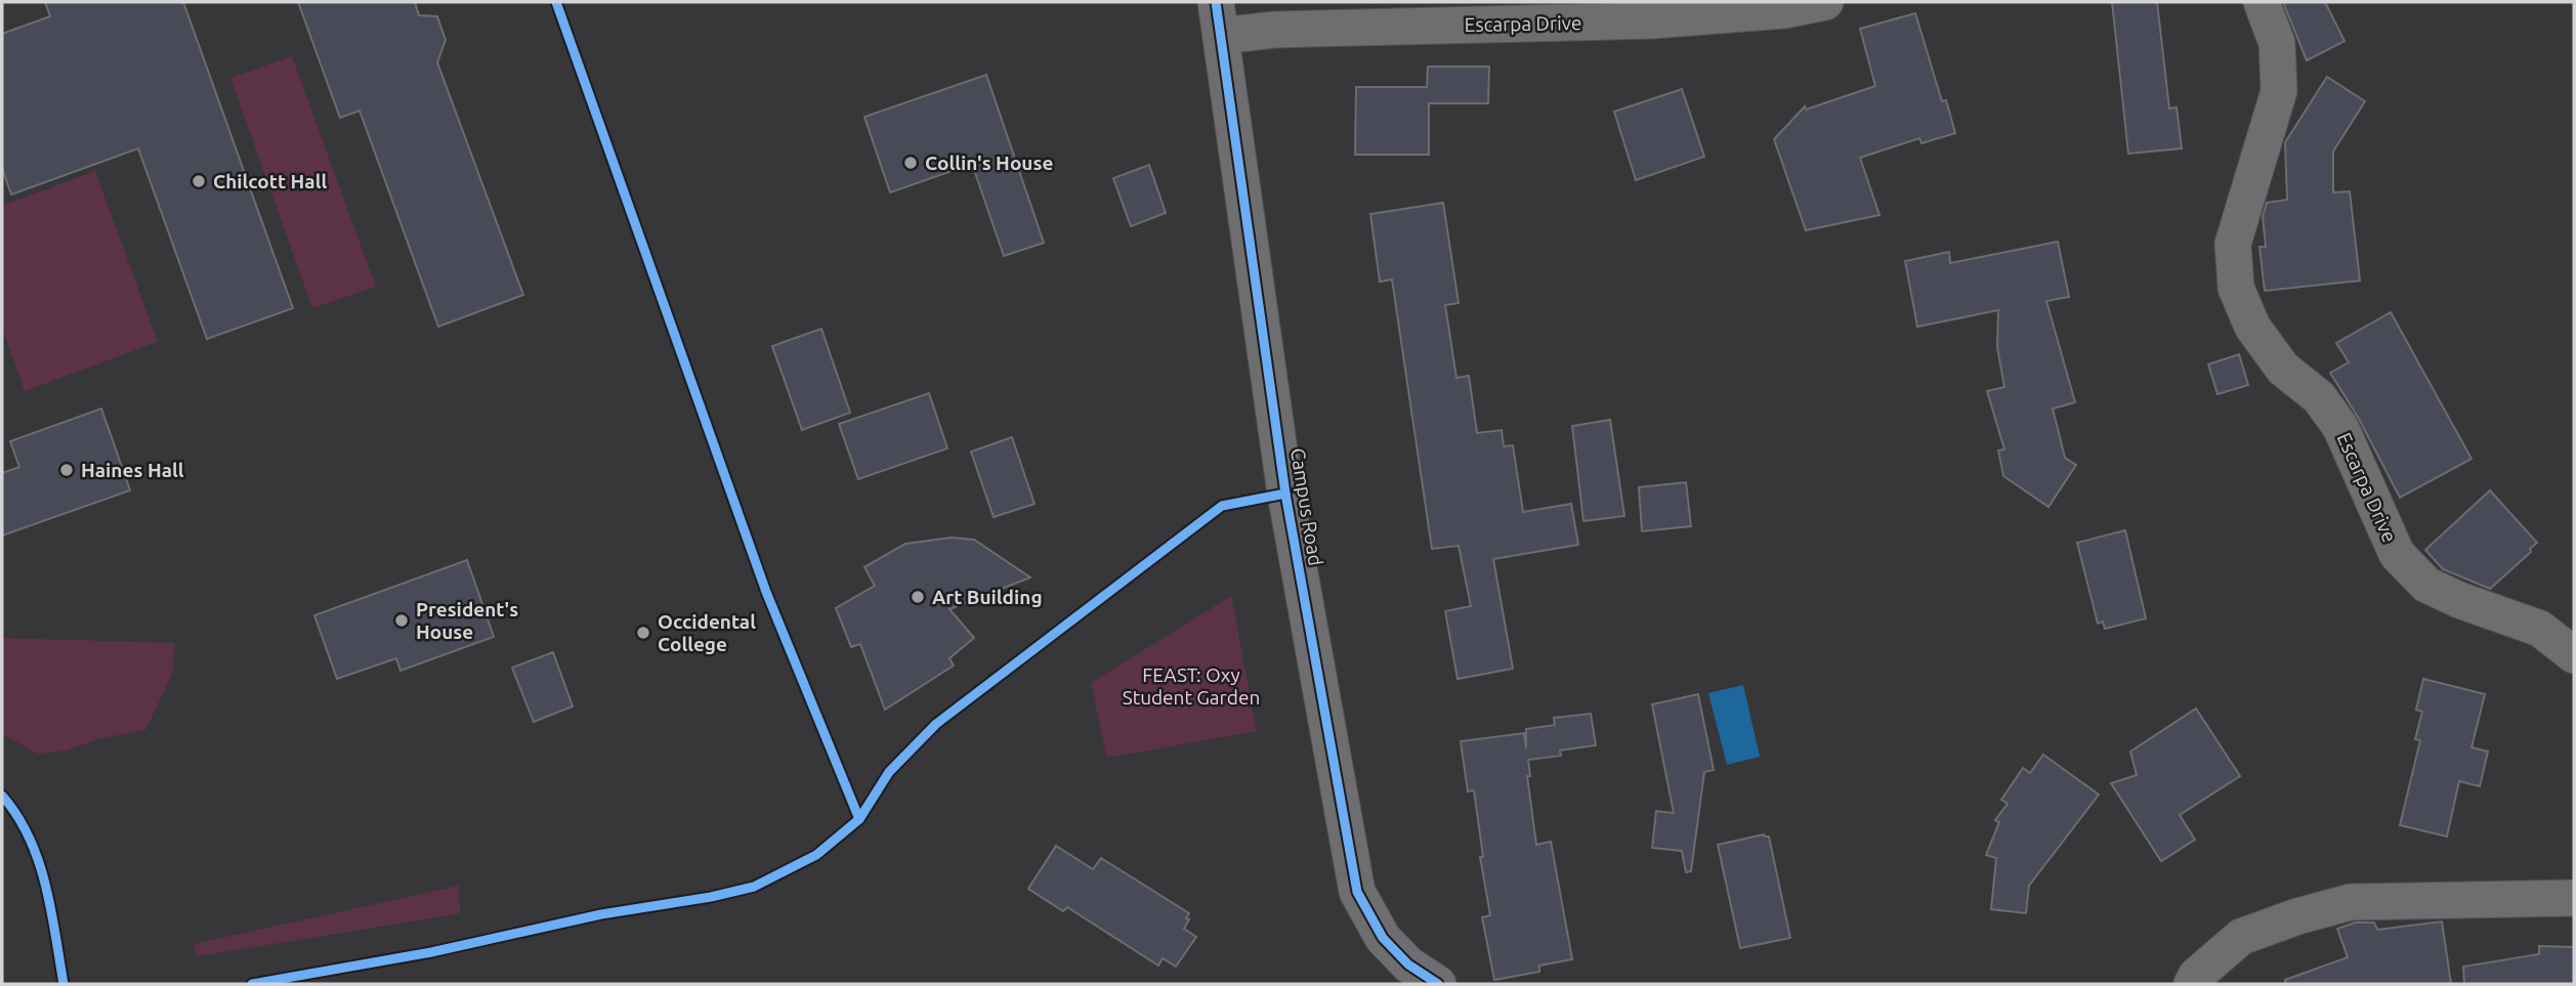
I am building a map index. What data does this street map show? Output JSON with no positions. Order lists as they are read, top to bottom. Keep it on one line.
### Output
{"streets":{"street":["Escarpa Drive","Campus Road"]},"crossings":[["Escarpa Drive","Campus Road"]],"parks":["FEAST: Oxy Student Garden"],"places":["Collin's House","Chilcott Hall","Haines Hall","Art Building","President's House","Occidental College"]}
